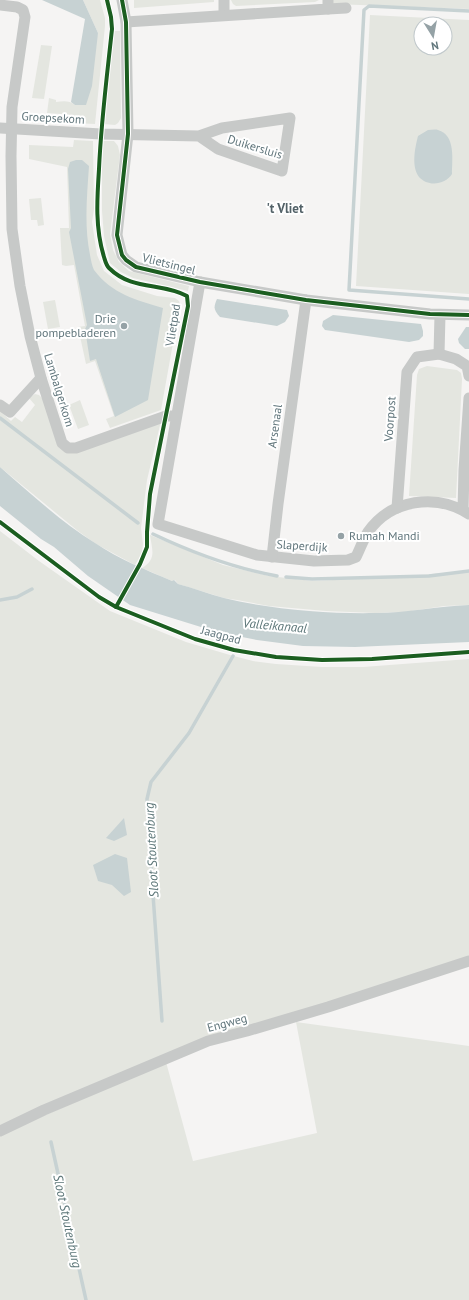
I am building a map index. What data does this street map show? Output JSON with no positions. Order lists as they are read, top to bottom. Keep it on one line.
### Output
{"streets":{"street":["Groepsekom","Duikersluis","Vlietsingel","Lambalgerkom","Voorpost","Arsenaal","Slaperdijk","Engweg"],"cycle path":["Vlietpad","Jaagpad"]},"crossings":[["Groepsekom","Duikersluis"],["Groepsekom","Vlietsingel"],["Groepsekom","Lambalgerkom"],["Duikersluis","Vlietsingel"],["Vlietsingel","Arsenaal"],["Lambalgerkom","Slaperdijk"],["Voorpost","Slaperdijk"],["Arsenaal","Slaperdijk"]],"districts":["'t Vliet"],"water":["Valleikanaal","Sloot Stoutenburg"],"places":["Drie pompebladeren","Rumah Mandi"],"north":"bottom"}
